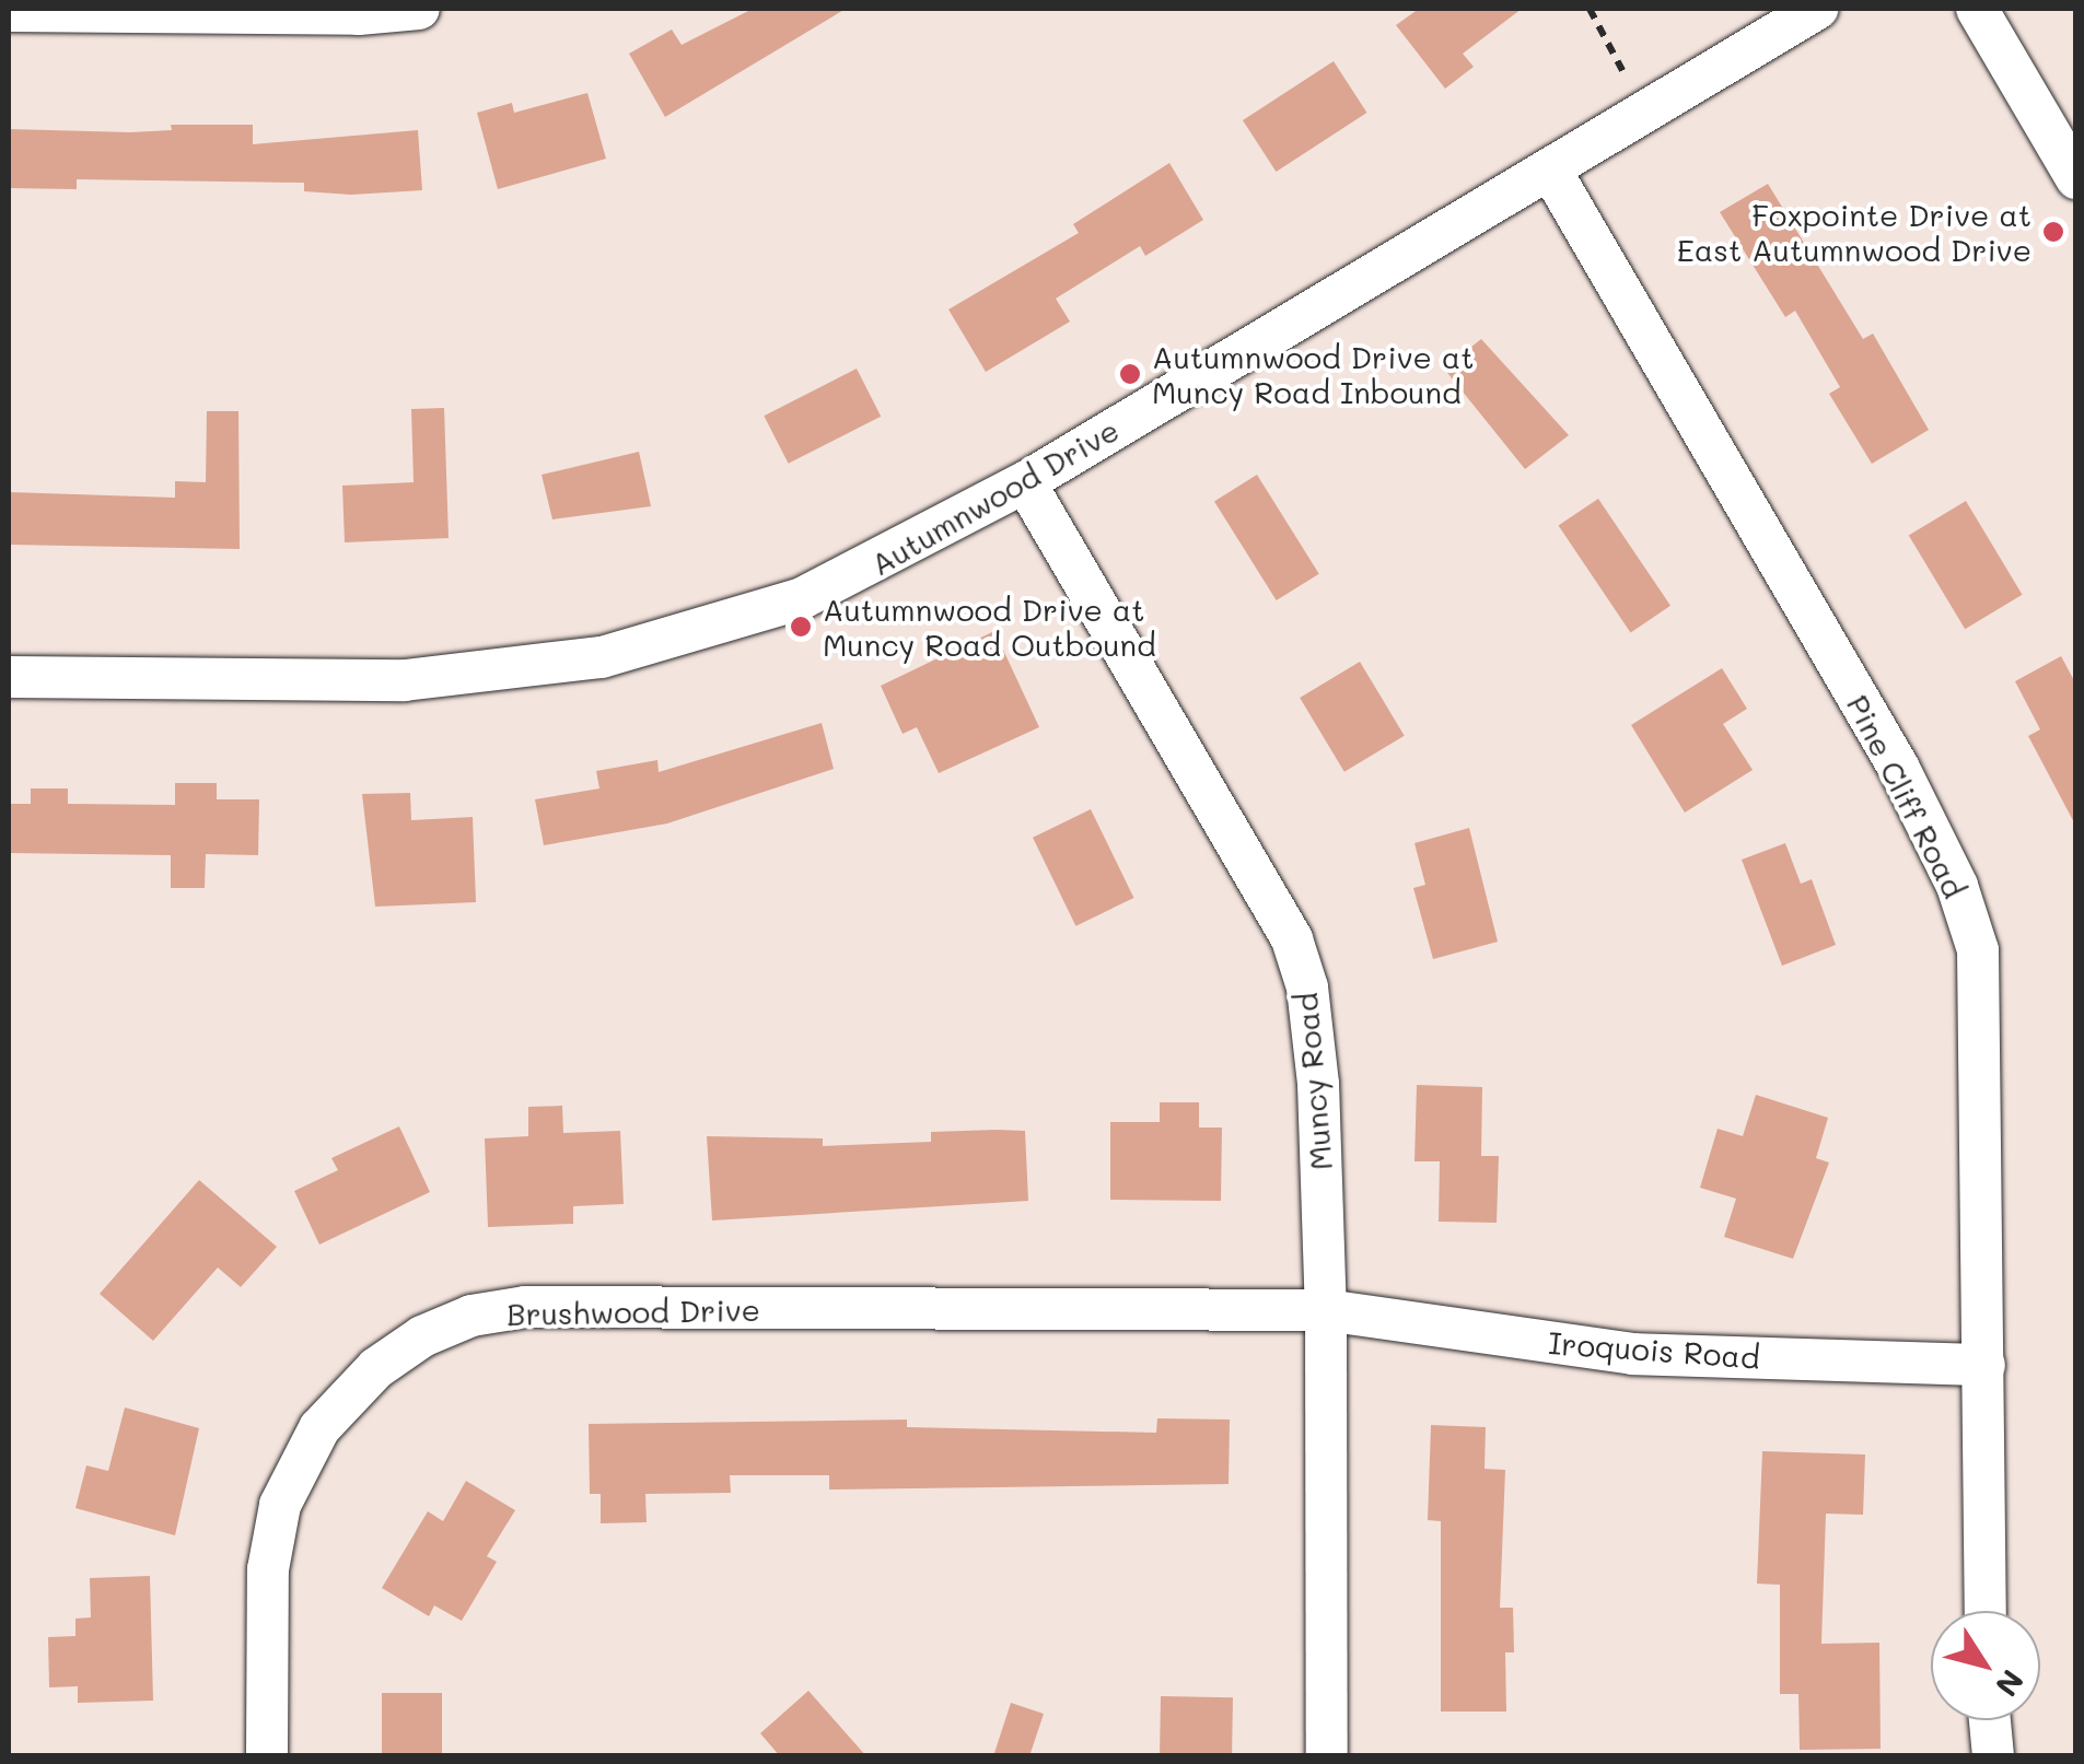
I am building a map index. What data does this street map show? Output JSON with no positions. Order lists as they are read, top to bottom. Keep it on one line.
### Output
{"streets":{"street":["Autumnwood Drive","Pine Cliff Road","Muncy Road","Brushwood Drive","Iroquois Road"]},"crossings":[["Autumnwood Drive","Pine Cliff Road"],["Autumnwood Drive","Muncy Road"],["Pine Cliff Road","Iroquois Road"],["Muncy Road","Brushwood Drive"],["Muncy Road","Iroquois Road"],["Brushwood Drive","Iroquois Road"]],"places":["Foxpointe Drive at East Autumnwood Drive","Autumnwood Drive at Muncy Road Inbound","Autumnwood Drive at Muncy Road Outbound"],"north":"bottom right"}
